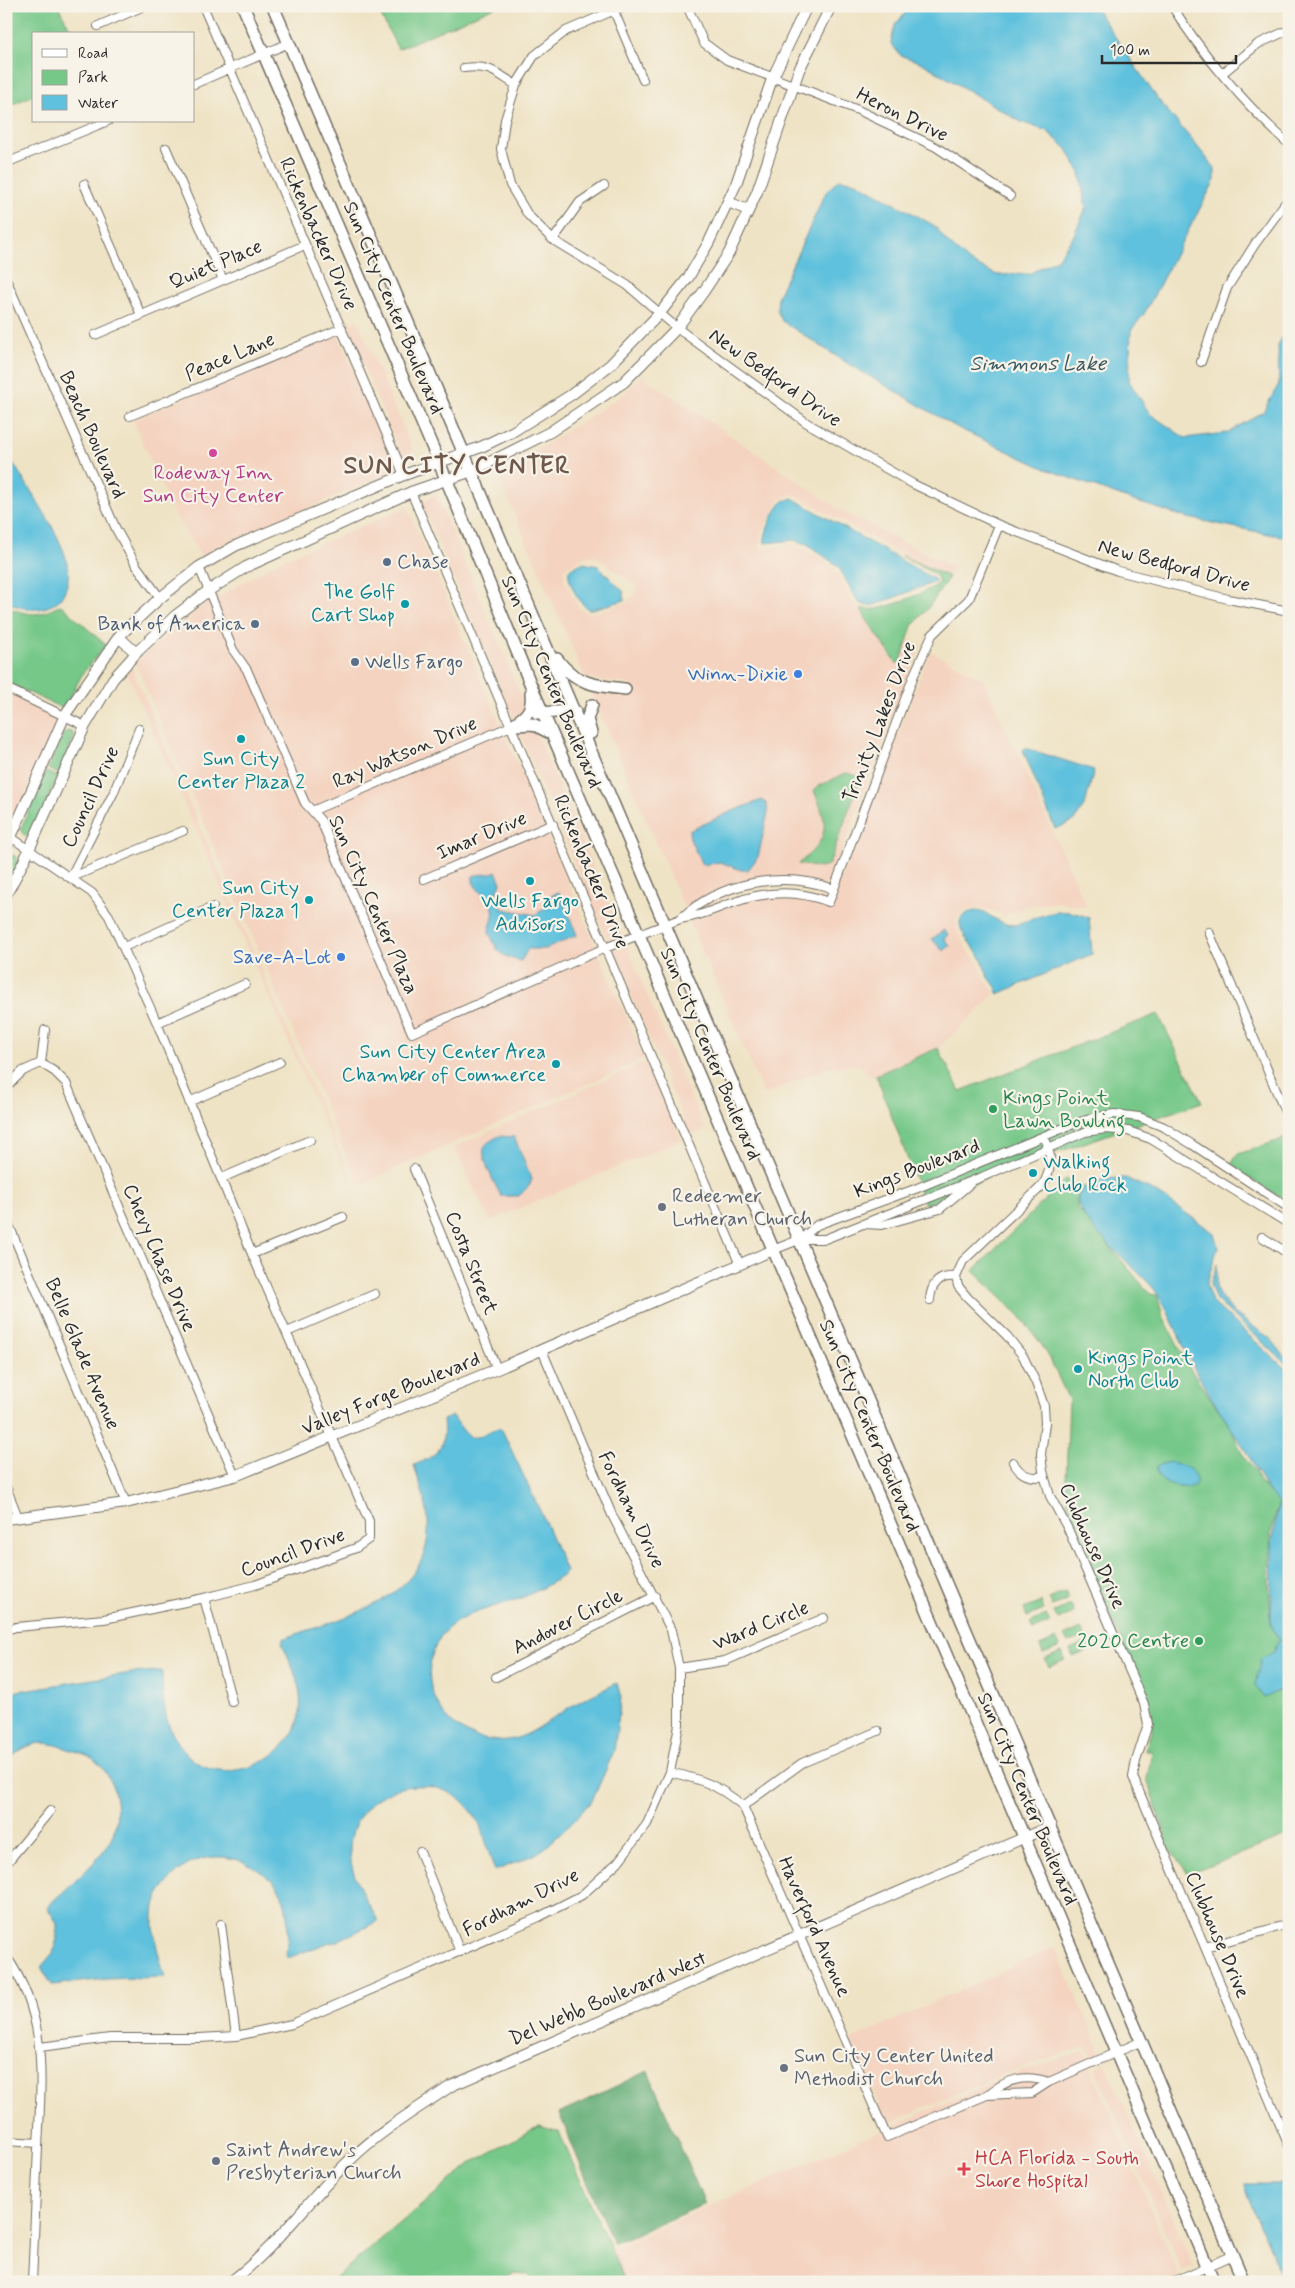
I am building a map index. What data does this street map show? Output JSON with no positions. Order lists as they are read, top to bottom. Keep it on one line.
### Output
{"streets":{"main road":["Sun City Center Boulevard"],"street":["Heron Drive","Rickenbacker Drive","Quiet Place","Peace Lane","New Bedford Drive","Beach Boulevard","Trinity Lakes Drive","Ray Watson Drive","Council Drive","Imar Drive","Sun City Center Plaza","Kings Boulevard","Chevy Chase Drive","Costa Street","Belle Glade Avenue","Valley Forge Boulevard","Fordham Drive","Clubhouse Drive","Andover Circle","Ward Circle","Haverford Avenue","Del Webb Boulevard West"]},"crossings":[["Rickenbacker Drive","Quiet Place"],["Rickenbacker Drive","Peace Lane"],["Rickenbacker Drive","Ray Watson Drive"],["Rickenbacker Drive","Imar Drive"],["Rickenbacker Drive","Sun City Center Plaza"],["Rickenbacker Drive","Valley Forge Boulevard"],["Sun City Center Boulevard","Trinity Lakes Drive"],["Sun City Center Boulevard","Sun City Center Plaza"],["Sun City Center Boulevard","Kings Boulevard"],["Sun City Center Boulevard","Valley Forge Boulevard"],["Sun City Center Boulevard","Del Webb Boulevard West"],["New Bedford Drive","Trinity Lakes Drive"],["Trinity Lakes Drive","Sun City Center Plaza"],["Ray Watson Drive","Sun City Center Plaza"],["Council Drive","Valley Forge Boulevard"],["Kings Boulevard","Valley Forge Boulevard"],["Chevy Chase Drive","Valley Forge Boulevard"],["Costa Street","Valley Forge Boulevard"],["Belle Glade Avenue","Valley Forge Boulevard"],["Valley Forge Boulevard","Fordham Drive"],["Fordham Drive","Andover Circle"],["Fordham Drive","Ward Circle"],["Fordham Drive","Haverford Avenue"],["Haverford Avenue","Del Webb Boulevard West"]],"districts":["SUN CITY CENTER"],"water":["Simmons Lake"],"places":{"other":["Rodeway Inn Sun City Center","Chase","The Golf Cart Shop","Bank of America","Wells Fargo","Winn-Dixie","Sun City Center Plaza 2","Wells Fargo Advisors","Sun City Center Plaza 1","Save-A-Lot","Sun City Center Area Chamber of Commerce","Kings Point Lawn Bowling","Walking Club Rock","Redeemer Lutheran Church","Kings Point North Club","2020 Centre","Sun City Center United Methodist Church","Saint Andrew's Presbyterian Church"],"health":["HCA Florida - South Shore Hospital"]},"legend":["Road","Park","Water"],"scale_bar":"100 m"}
